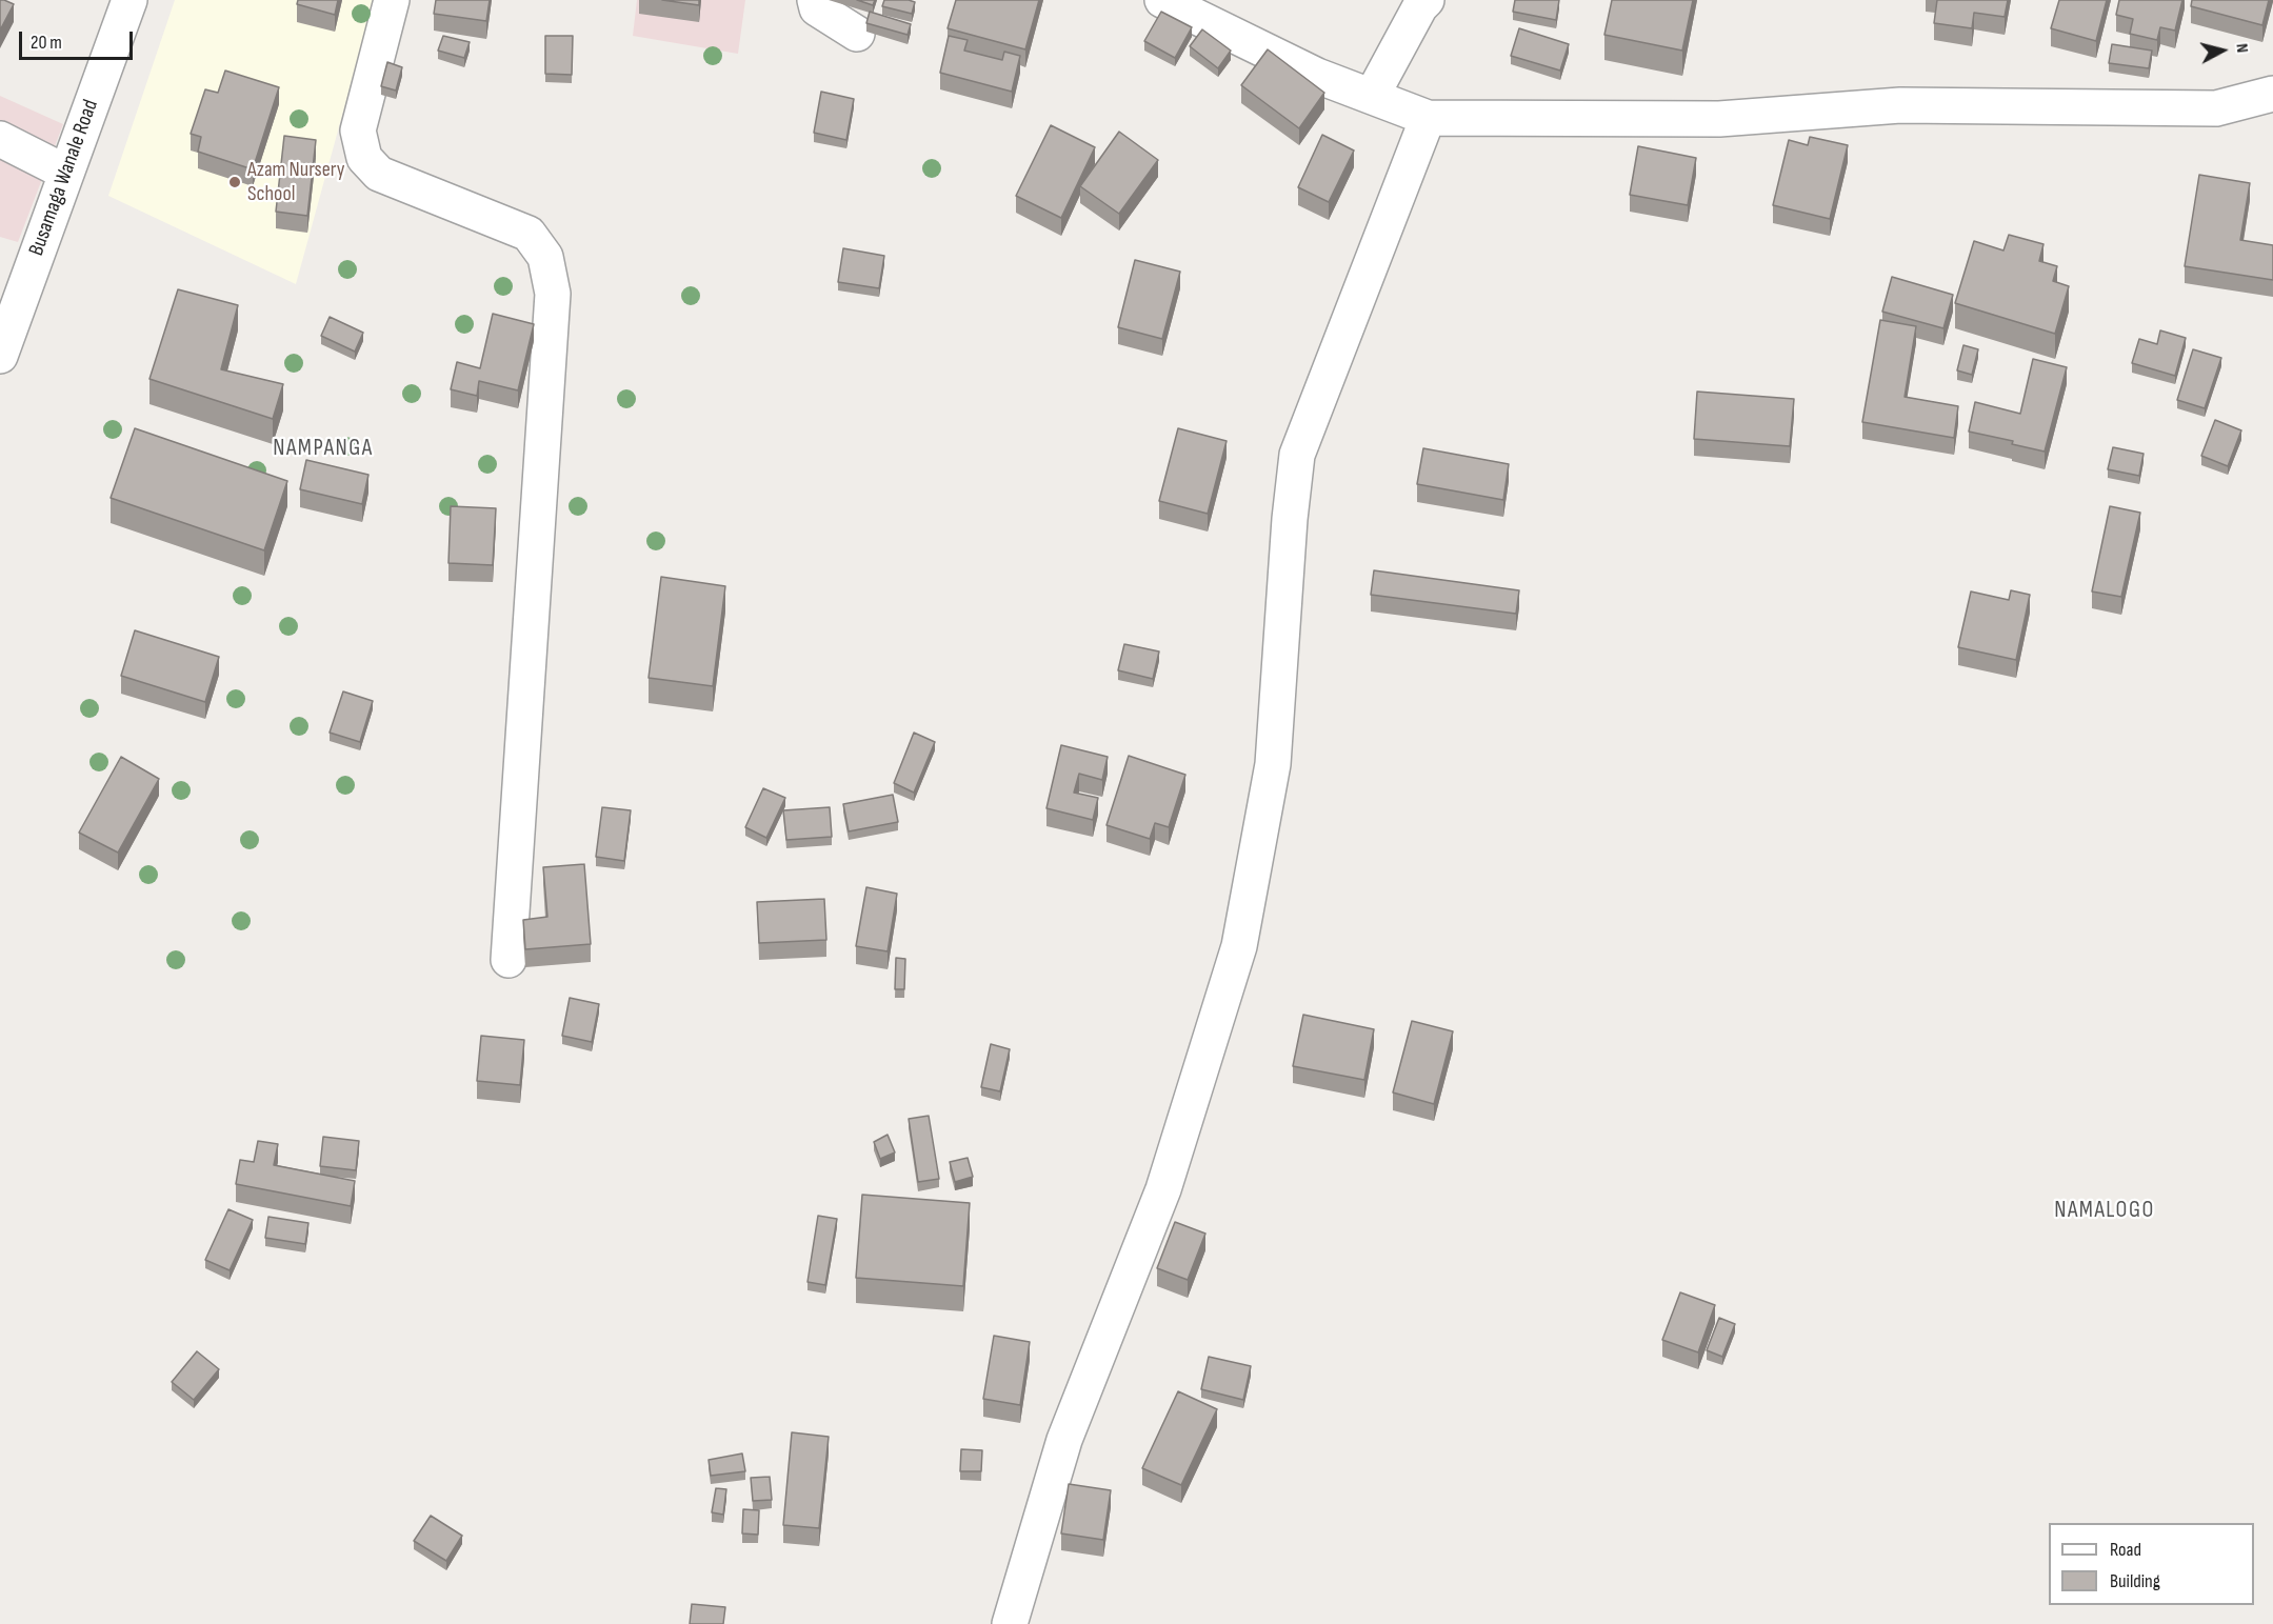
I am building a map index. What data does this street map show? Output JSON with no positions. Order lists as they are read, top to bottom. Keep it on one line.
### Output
{"streets":{"street":["Busamaga Wanale Road"]},"districts":["NAMPANGA","NAMALOGO"],"places":["Azam Nursery School"],"legend":["Road","Building"],"scale_bar":"20 m","north":"right"}
